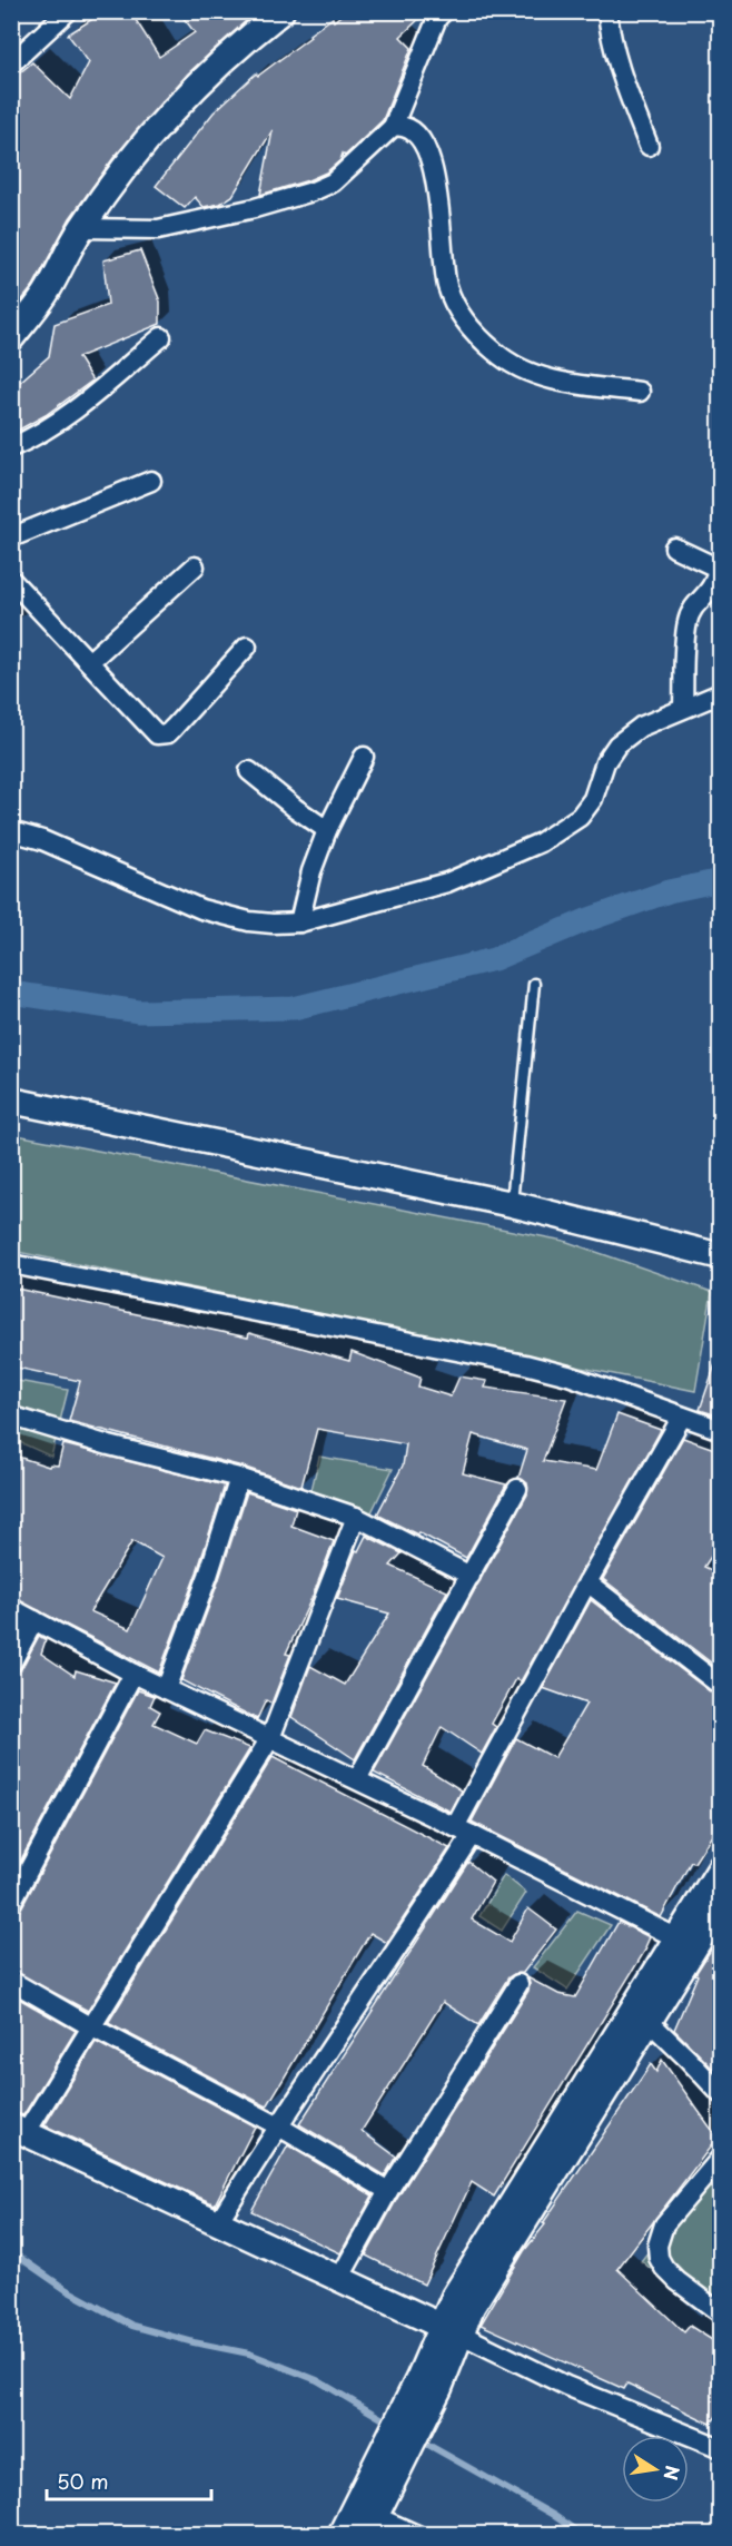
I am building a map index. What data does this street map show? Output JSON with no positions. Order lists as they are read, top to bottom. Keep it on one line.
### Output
{"scale_bar":"50 m","north":"right"}
